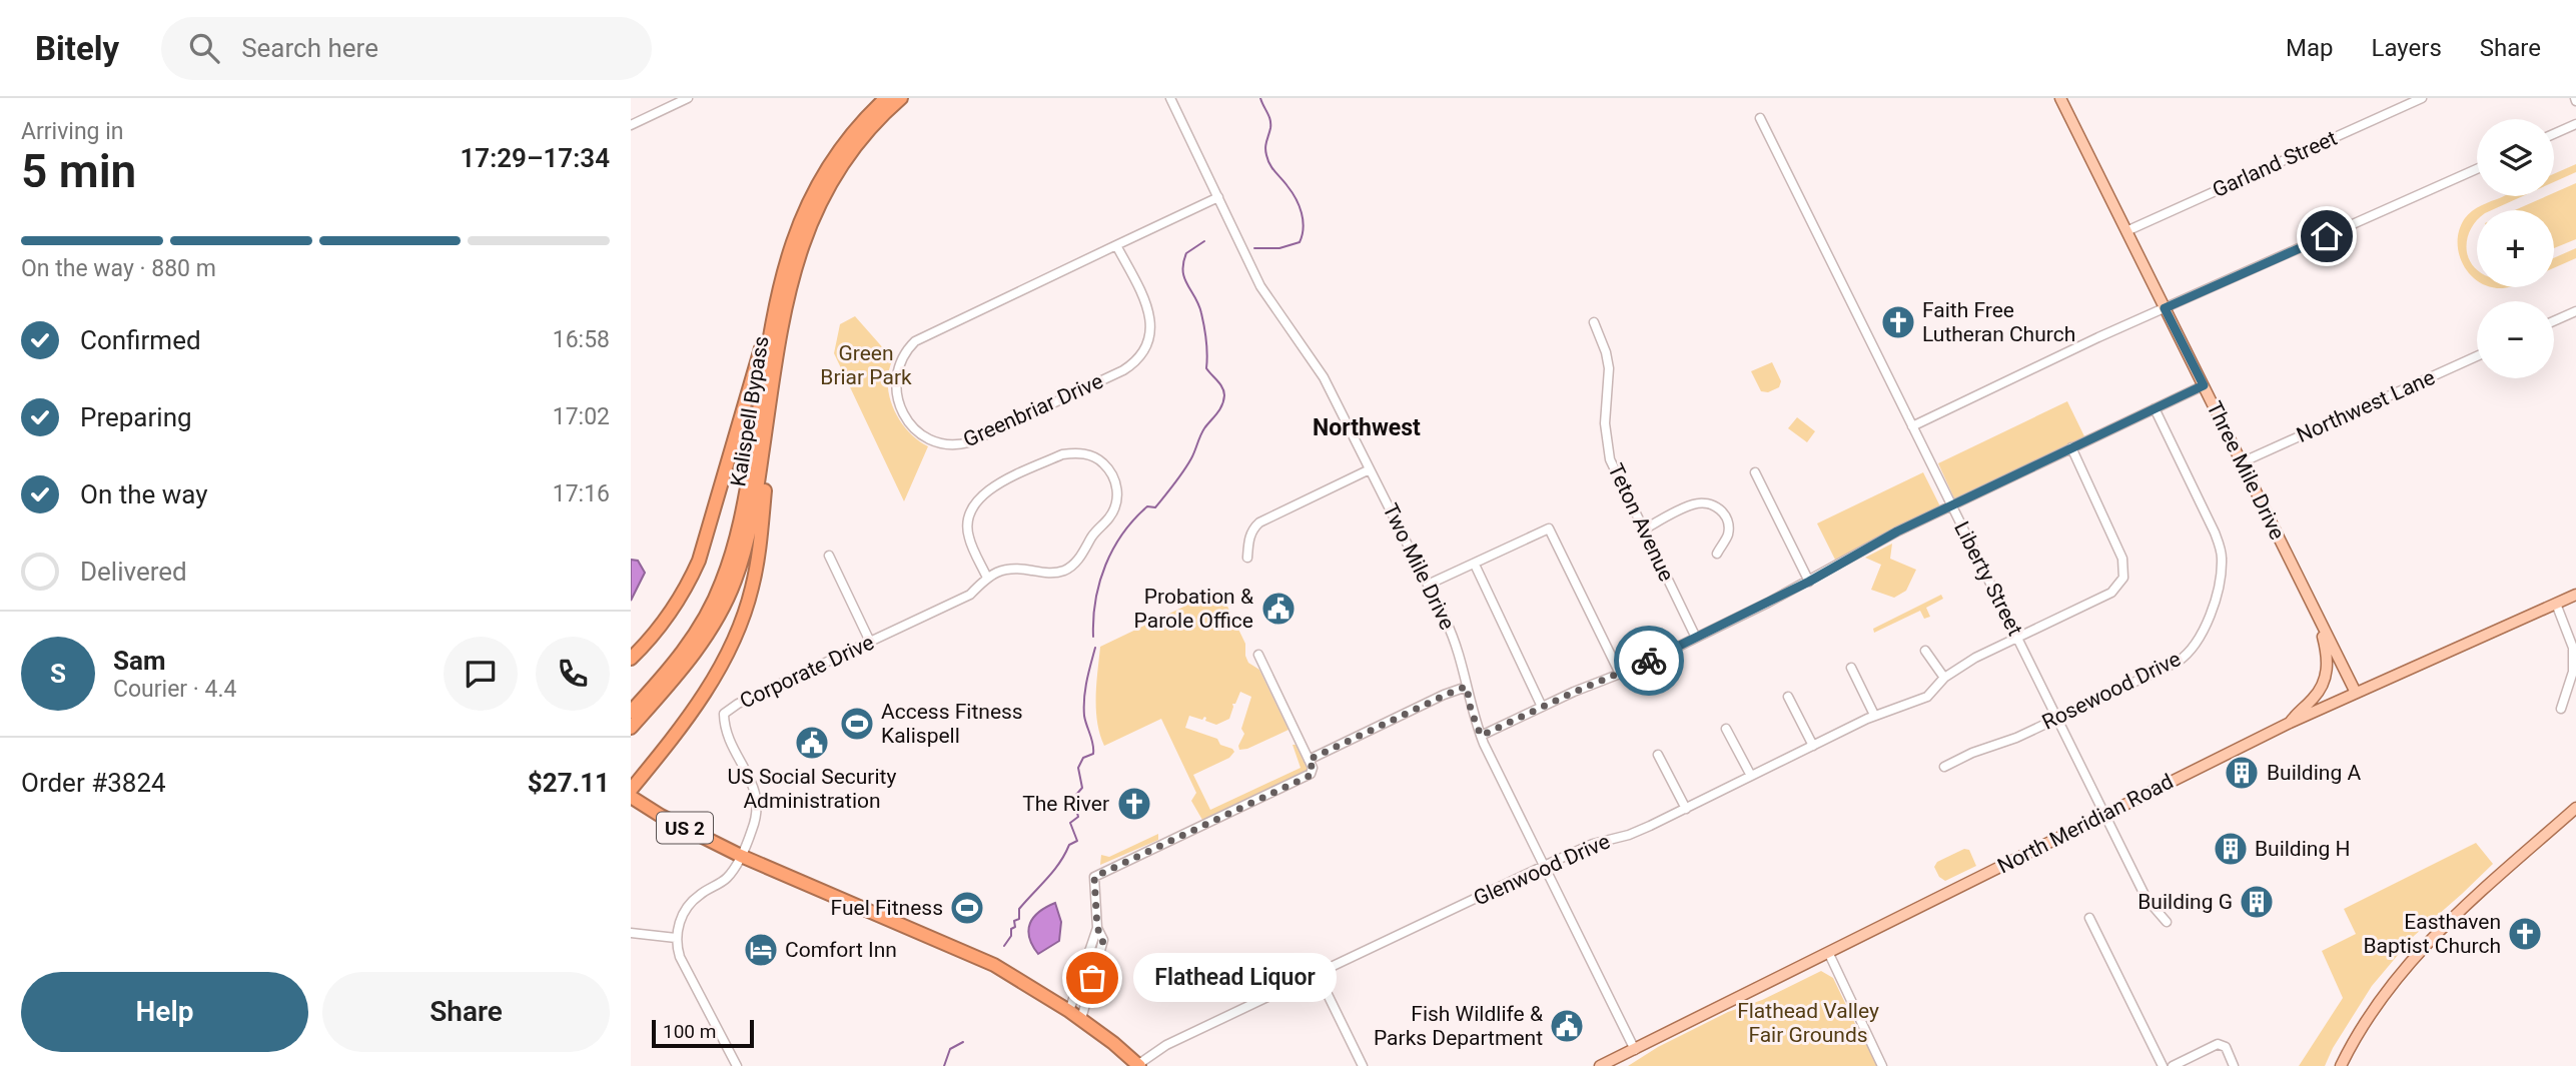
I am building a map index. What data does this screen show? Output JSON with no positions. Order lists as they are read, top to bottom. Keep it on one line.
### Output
{"streets":{"highway":["Kalispell Bypass","US 2"],"main road":["Three Mile Drive","North Meridian Road"],"street":["Garland Street","Northwest Lane","Greenbriar Drive","Teton Avenue","Two Mile Drive","Liberty Street","Corporate Drive","Rosewood Drive","Glenwood Drive"]},"crossings":[["Garland Street","Three Mile Drive"],["Northwest Lane","Three Mile Drive"],["Greenbriar Drive","Two Mile Drive"],["Three Mile Drive","North Meridian Road"],["Two Mile Drive","North Meridian Road"],["Two Mile Drive","Glenwood Drive"],["Liberty Street","Rosewood Drive"],["Liberty Street","North Meridian Road"],["Liberty Street","Glenwood Drive"],["Corporate Drive","US 2"],["US 2","Glenwood Drive"]],"districts":["Northwest"],"parks":["Green Briar Park","Flathead Valley Fair Grounds"],"places":{"church":["Faith Free Lutheran Church","The River","Easthaven Baptist Church"],"public building":["Probation & Parole Office","US Social Security Administration","Fish Wildlife & Parks Department"],"sports":["Access Fitness Kalispell","Fuel Fitness"],"building":["Building A","Building H","Building G"],"hotel":["Comfort Inn"],"other":["Flathead Liquor"]},"scale_bar":"100 m","page":{"header":"Bitely","search":"Search here","nav":["Map","Layers","Share"],"heading":["5 min","Arriving in","17:29–17:34"],"panel":["Sam","Courier · 4.4","Order #3824","$27.11"],"map_buttons":["+","−"],"bar":"On the way · 880 m","list":[["Confirmed","16:58"],["Preparing","17:02"],["On the way","17:16"],"Delivered"],"round":"S","bubble":"Flathead Liquor","buttons":["Help","Share"],"scale":"100 m"}}
